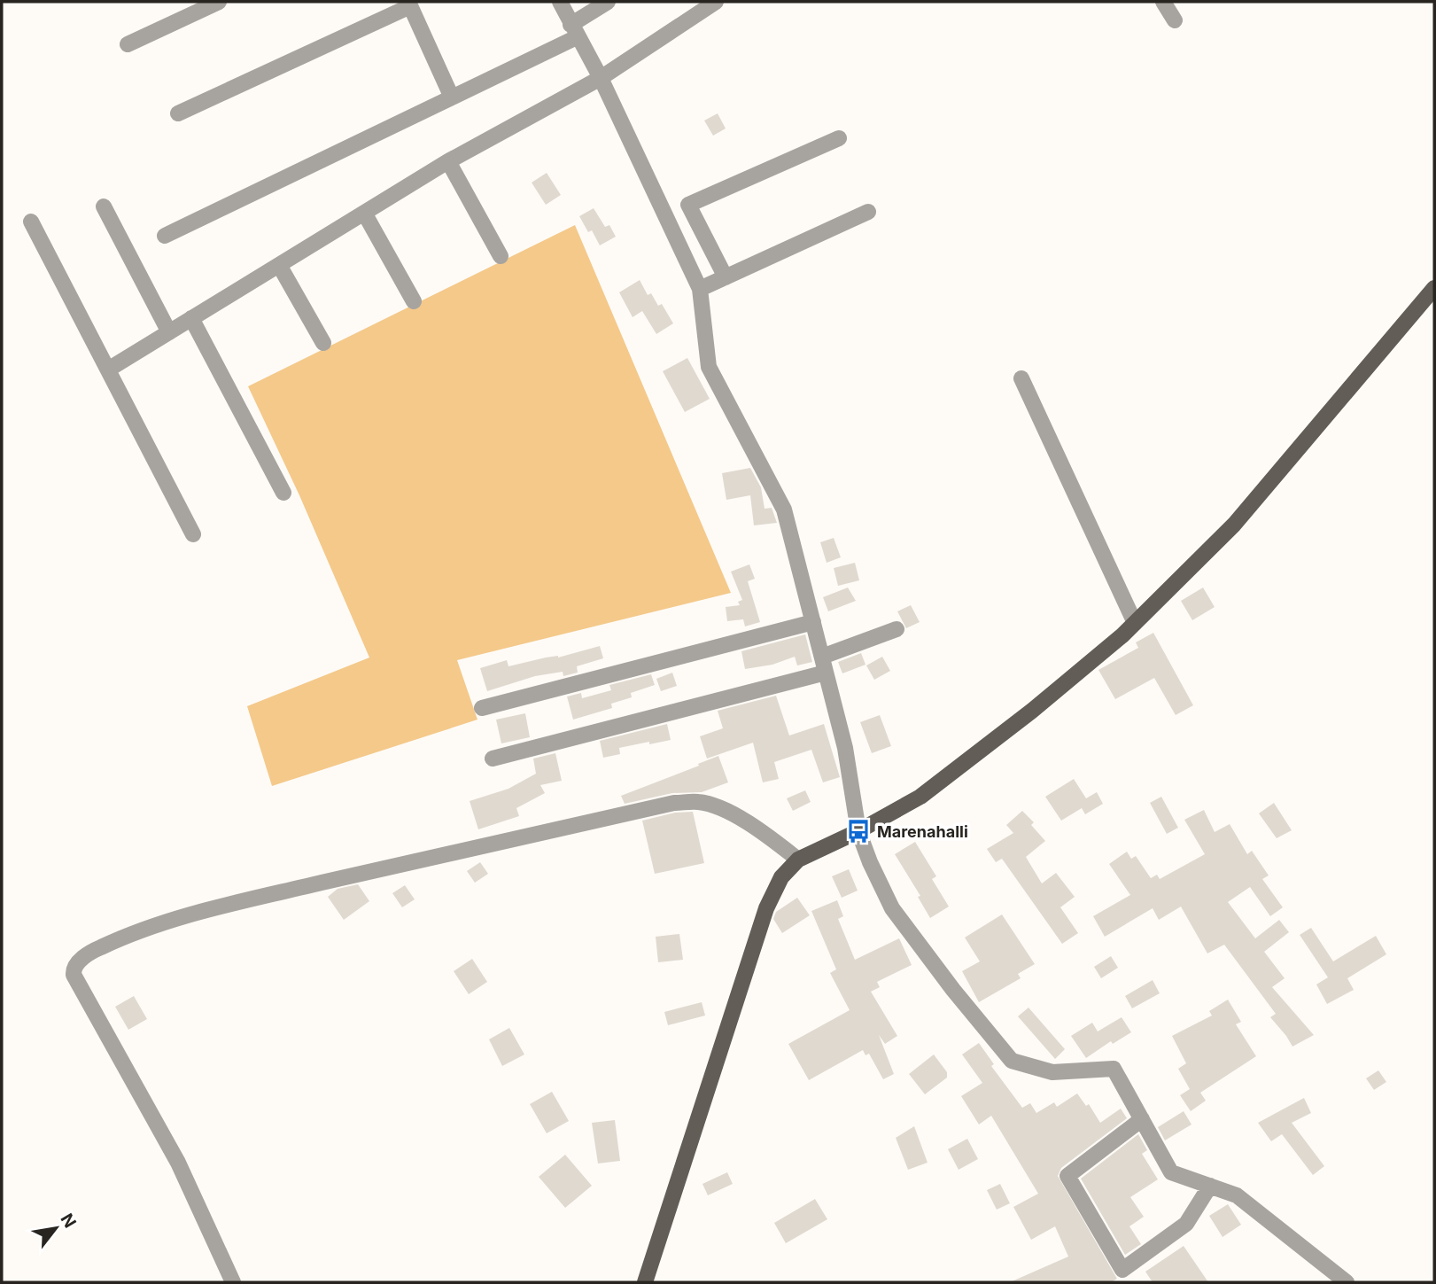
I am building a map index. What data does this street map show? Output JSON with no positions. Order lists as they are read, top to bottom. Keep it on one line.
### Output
{"places":{"bus stop":["Marenahalli"]},"north":"top right"}
